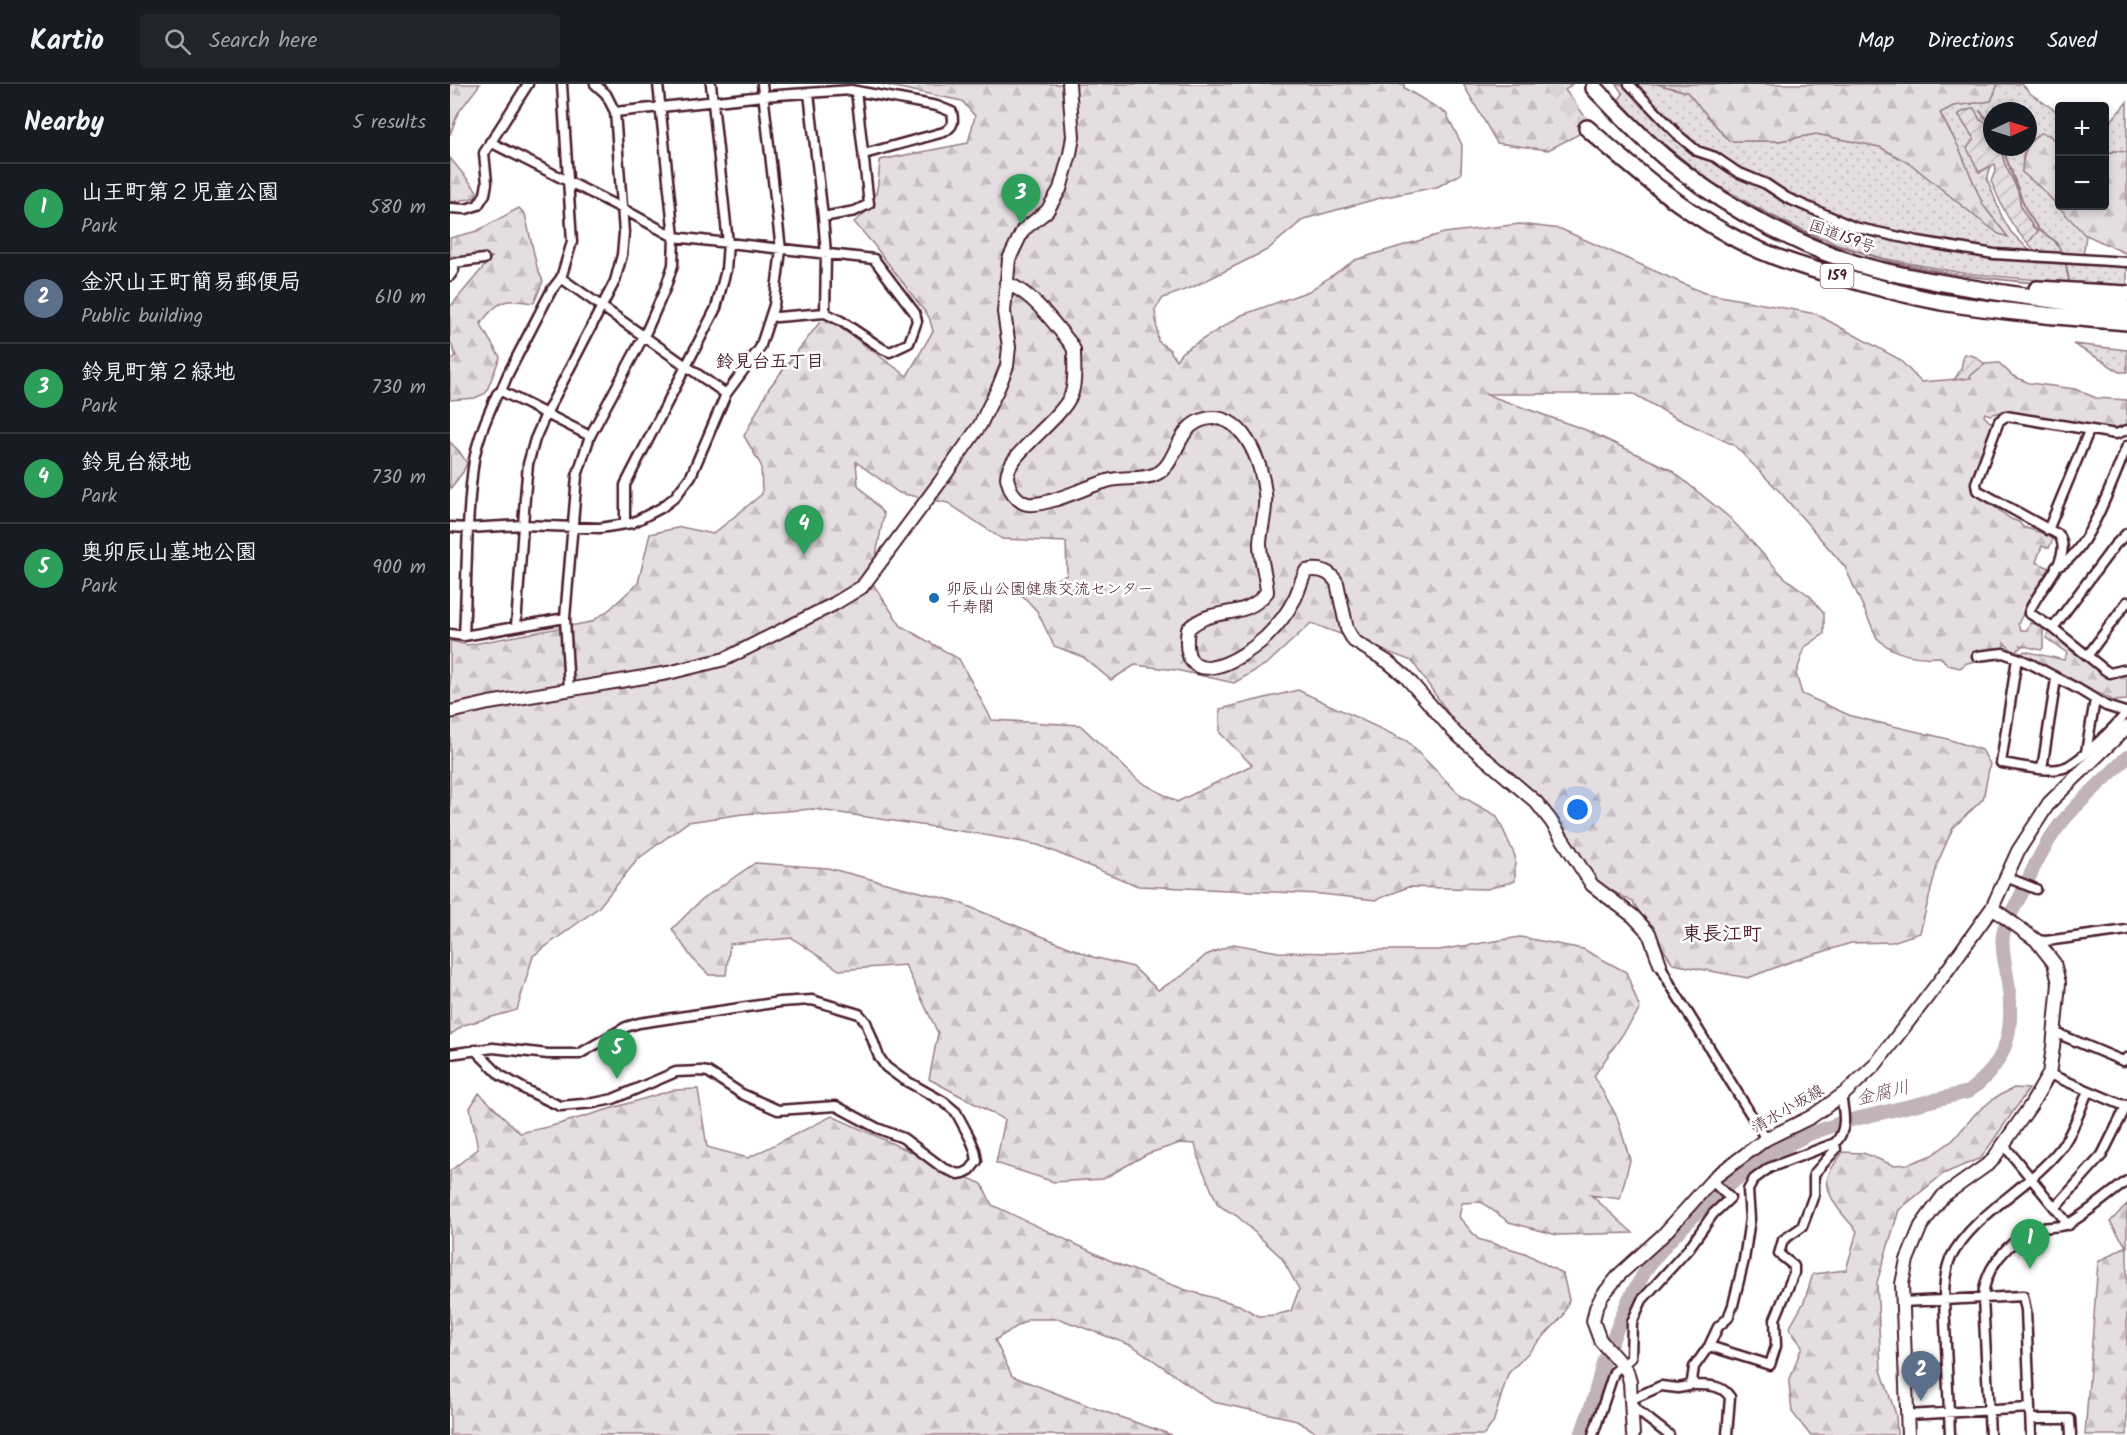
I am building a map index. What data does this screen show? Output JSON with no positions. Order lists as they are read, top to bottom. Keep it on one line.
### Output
{"streets":{"highway":["国道159号","159"],"street":["清水小坂線"]},"crossings":[["国道159号","159"]],"districts":["鈴見台五丁目","東長江町"],"water":["金腐川"],"places":["卯辰山公園健康交流センター 千寿閣"],"north":"right","page":{"header":"Kartio","search":"Search here","nav":["Map","Directions","Saved"],"heading":["Nearby","5 results"],"map_buttons":["+","−"],"list":[{"mark":"1","name":"山王町第２児童公園","note":"Park","value":"580 m"},{"mark":"2","name":"金沢山王町簡易郵便局","note":"Public building","value":"610 m"},{"mark":"3","name":"鈴見町第２緑地","note":"Park","value":"730 m"},{"mark":"4","name":"鈴見台緑地","note":"Park","value":"730 m"},{"mark":"5","name":"奥卯辰山墓地公園","note":"Park","value":"900 m"}],"pins":["3","4","5","1","2"]}}
